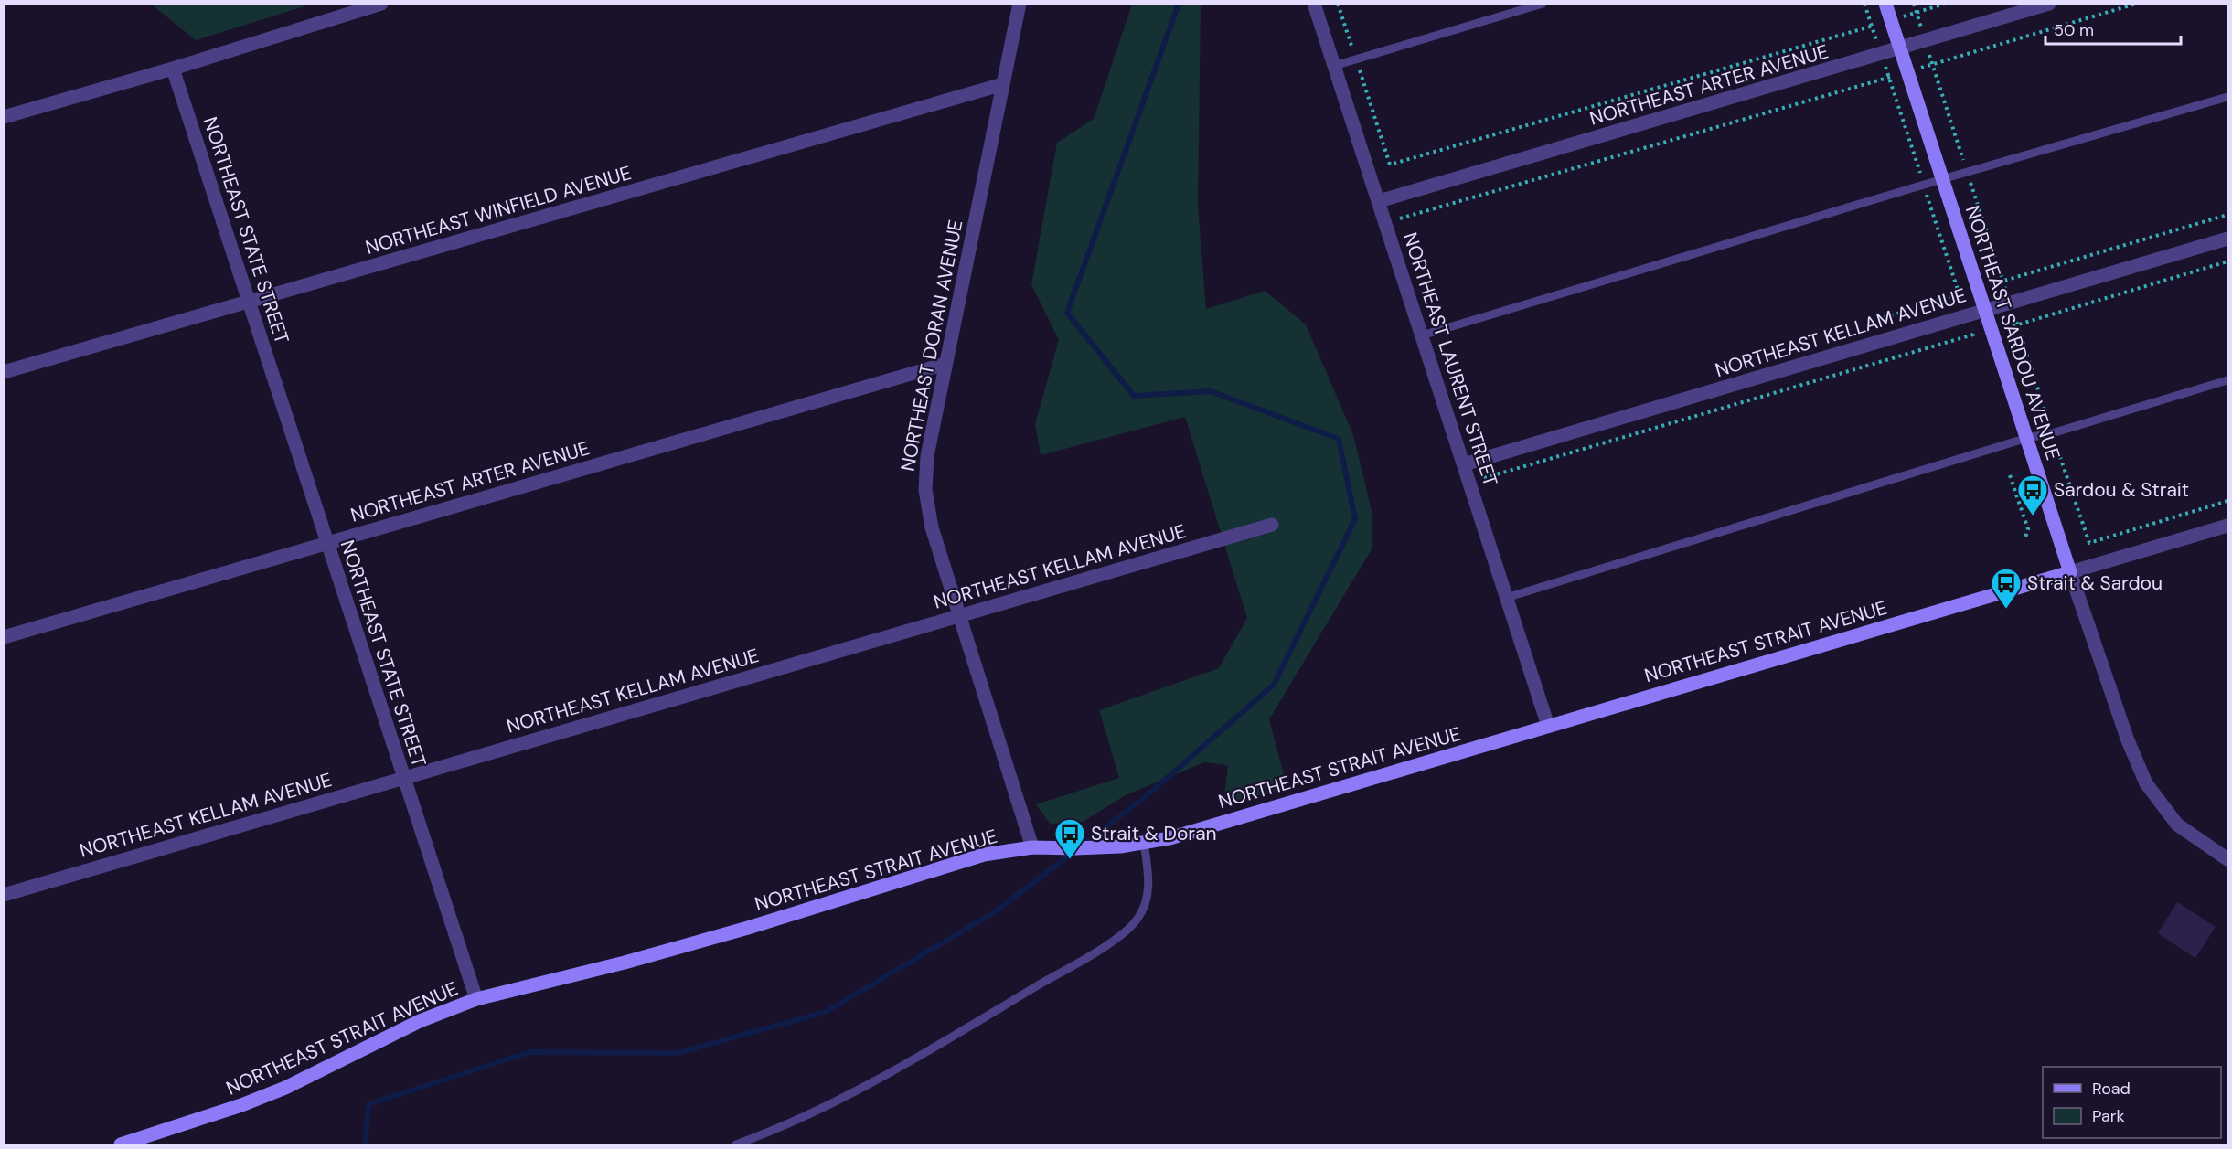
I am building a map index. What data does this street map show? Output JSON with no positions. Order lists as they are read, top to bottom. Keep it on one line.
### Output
{"streets":{"main road":["NORTHEAST SARDOU AVENUE","NORTHEAST STRAIT AVENUE"],"street":["NORTHEAST ARTER AVENUE","NORTHEAST WINFIELD AVENUE","NORTHEAST STATE STREET","NORTHEAST KELLAM AVENUE","NORTHEAST DORAN AVENUE","NORTHEAST LAURENT STREET"]},"crossings":[["NORTHEAST ARTER AVENUE","NORTHEAST STATE STREET"],["NORTHEAST ARTER AVENUE","NORTHEAST SARDOU AVENUE"],["NORTHEAST ARTER AVENUE","NORTHEAST DORAN AVENUE"],["NORTHEAST ARTER AVENUE","NORTHEAST LAURENT STREET"],["NORTHEAST WINFIELD AVENUE","NORTHEAST STATE STREET"],["NORTHEAST WINFIELD AVENUE","NORTHEAST DORAN AVENUE"],["NORTHEAST STATE STREET","NORTHEAST KELLAM AVENUE"],["NORTHEAST STATE STREET","NORTHEAST STRAIT AVENUE"],["NORTHEAST KELLAM AVENUE","NORTHEAST SARDOU AVENUE"],["NORTHEAST KELLAM AVENUE","NORTHEAST DORAN AVENUE"],["NORTHEAST KELLAM AVENUE","NORTHEAST LAURENT STREET"],["NORTHEAST SARDOU AVENUE","NORTHEAST STRAIT AVENUE"],["NORTHEAST DORAN AVENUE","NORTHEAST STRAIT AVENUE"],["NORTHEAST LAURENT STREET","NORTHEAST STRAIT AVENUE"]],"places":{"bus stop":["Sardou & Strait","Strait & Sardou","Strait & Doran"]},"legend":["Road","Park"],"scale_bar":"50 m"}
